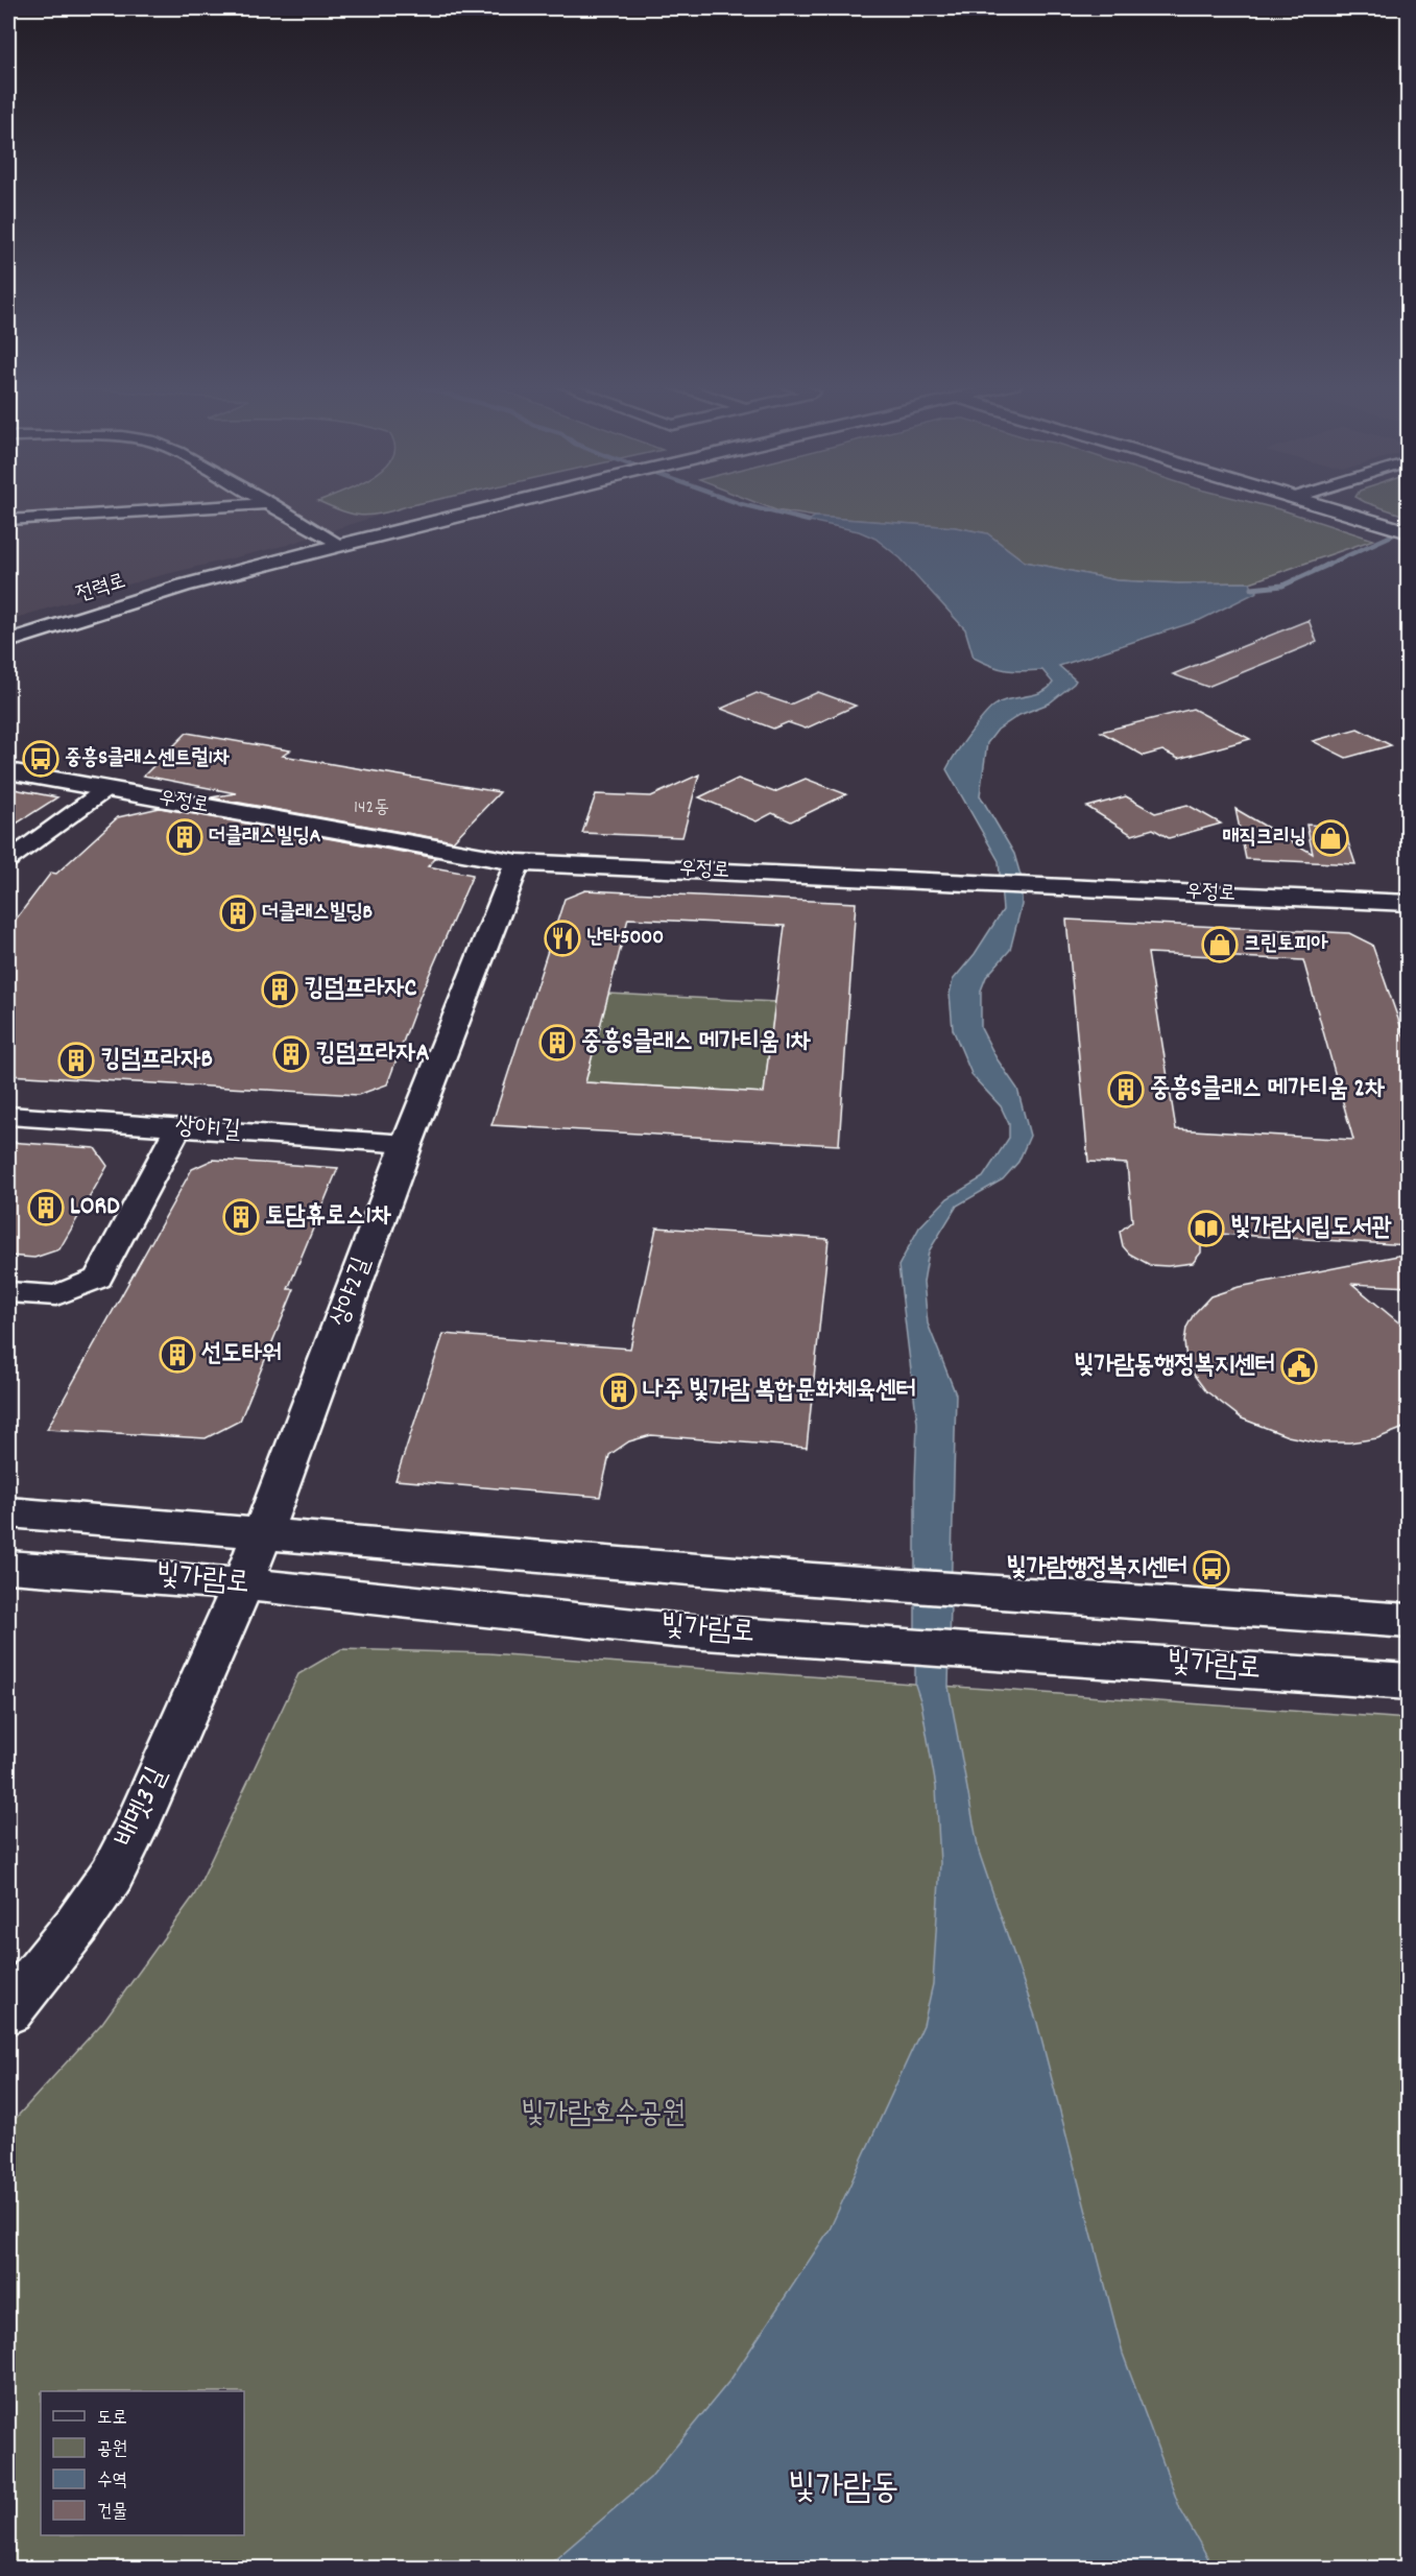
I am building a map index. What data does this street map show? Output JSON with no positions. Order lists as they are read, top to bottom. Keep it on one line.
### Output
{"streets":{"street":["전력로","우정로","상야1길","상야2길","빛가람로","배멧3길"]},"crossings":[["우정로","상야2길"],["상야1길","상야2길"],["상야2길","빛가람로"],["상야2길","배멧3길"],["빛가람로","배멧3길"]],"districts":["빛가람동"],"parks":["빛가람호수공원"],"places":{"bus stop":["중흥S클래스센트럴1차","빛가람행정복지센터"],"building":["더클래스빌딩A","더클래스빌딩B","킹덤프라자C","중흥S클래스 메가티움 1차","킹덤프라자A","킹덤프라자B","중흥S클래스 메가티움 2차","LORD","토담휴로스1차","선도타워","나주 빛가람 복합문화체육센터"],"shop":["매직크리닝","크린토피아"],"restaurant":["난타5000"],"library":["빛가람시립도서관"],"public building":["빛가람동행정복지센터"]},"house_numbers":["142동"],"legend":["도로","공원","수역","건물"]}
